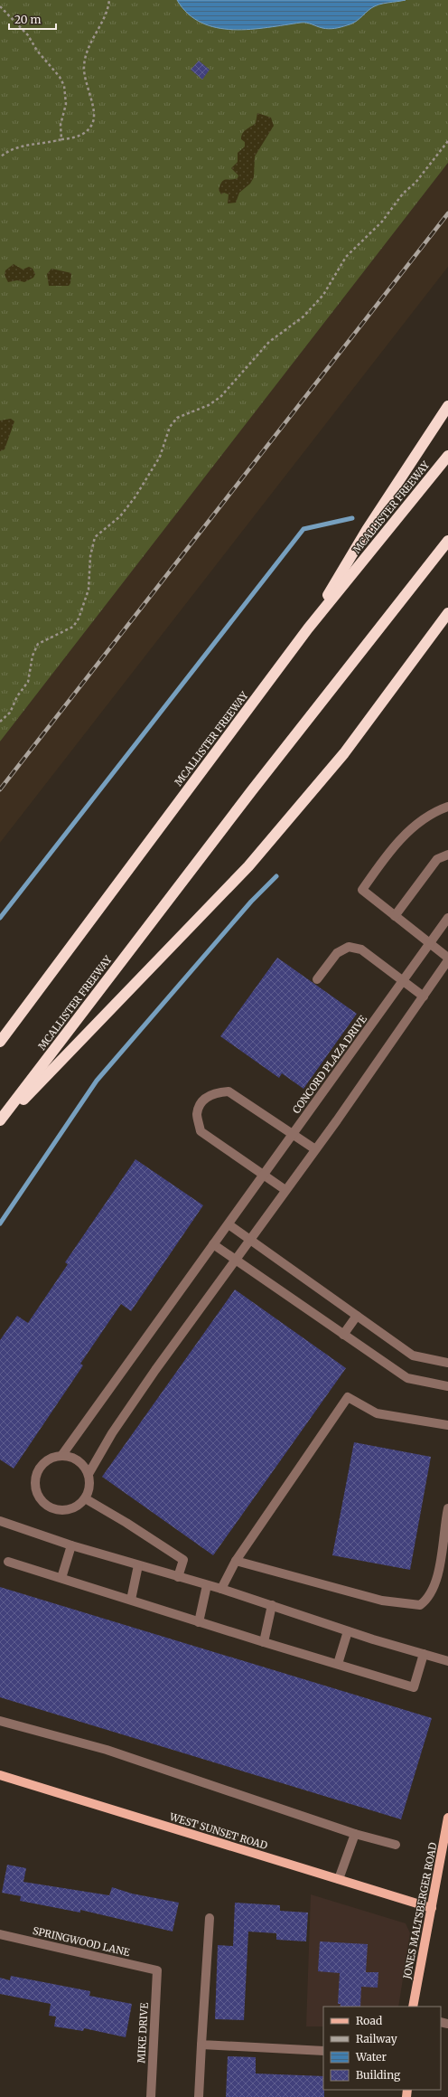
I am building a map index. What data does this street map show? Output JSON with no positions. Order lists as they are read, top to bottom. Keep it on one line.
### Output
{"streets":{"highway":["MCALLISTER FREEWAY"],"main road":["WEST SUNSET ROAD","JONES MALTSBERGER ROAD"],"street":["CONCORD PLAZA DRIVE","SPRINGWOOD LANE","MIKE DRIVE"]},"crossings":[["WEST SUNSET ROAD","JONES MALTSBERGER ROAD"],["SPRINGWOOD LANE","MIKE DRIVE"]],"legend":["Road","Railway","Water","Building"],"scale_bar":"20 m"}
